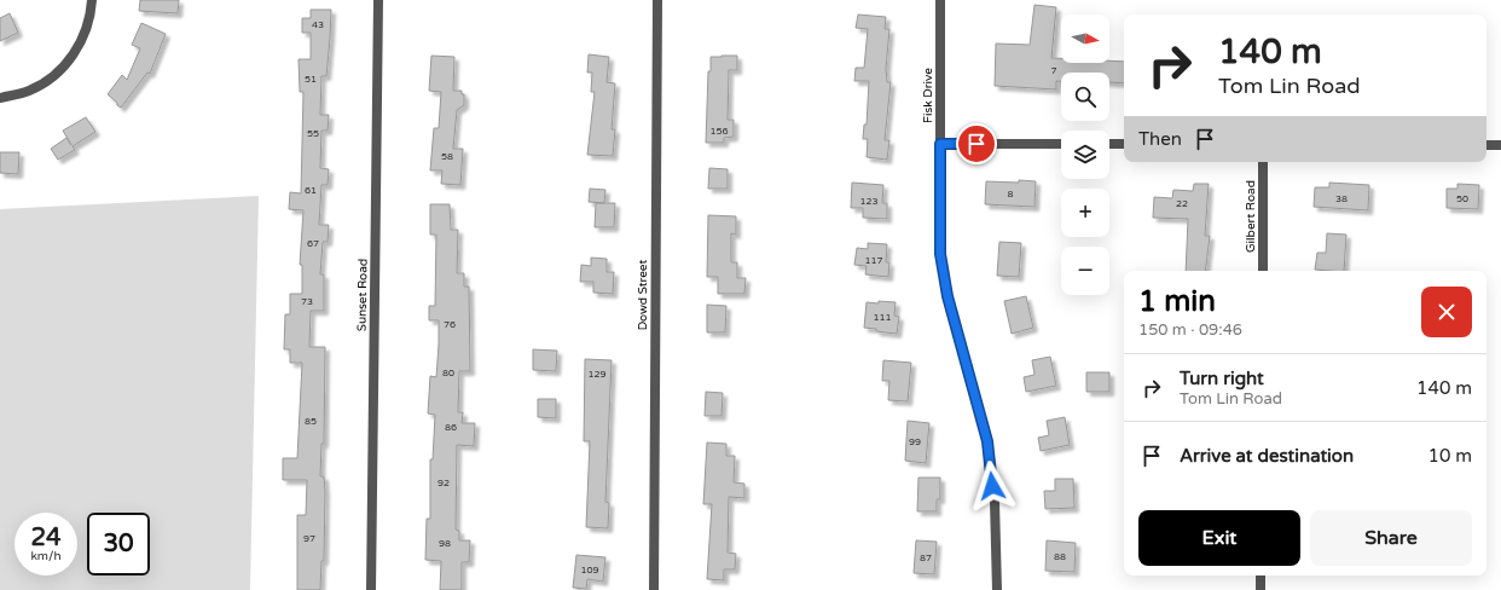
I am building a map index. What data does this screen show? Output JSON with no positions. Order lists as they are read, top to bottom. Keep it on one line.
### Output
{"streets":{"street":["Fisk Drive","Gilbert Road","Sunset Road","Dowd Street"]},"house_numbers":["43","7","51","156","55","58","61","8","38","50","123","22","67","117","73","111","76","80","129","85","86","99","92","97","98","88","87","109"],"north":"right","page":{"map_buttons":["+","−"],"turn":["140 m","Tom Lin Road"],"then":"Then","heading":["1 min","150 m · 09:46"],"list":[{"name":"Turn right","note":"Tom Lin Road","value":"140 m"},{"name":"Arrive at destination","value":"10 m"}],"buttons":["Exit","Share"],"speed":"24 km/h","limit":"30"}}
